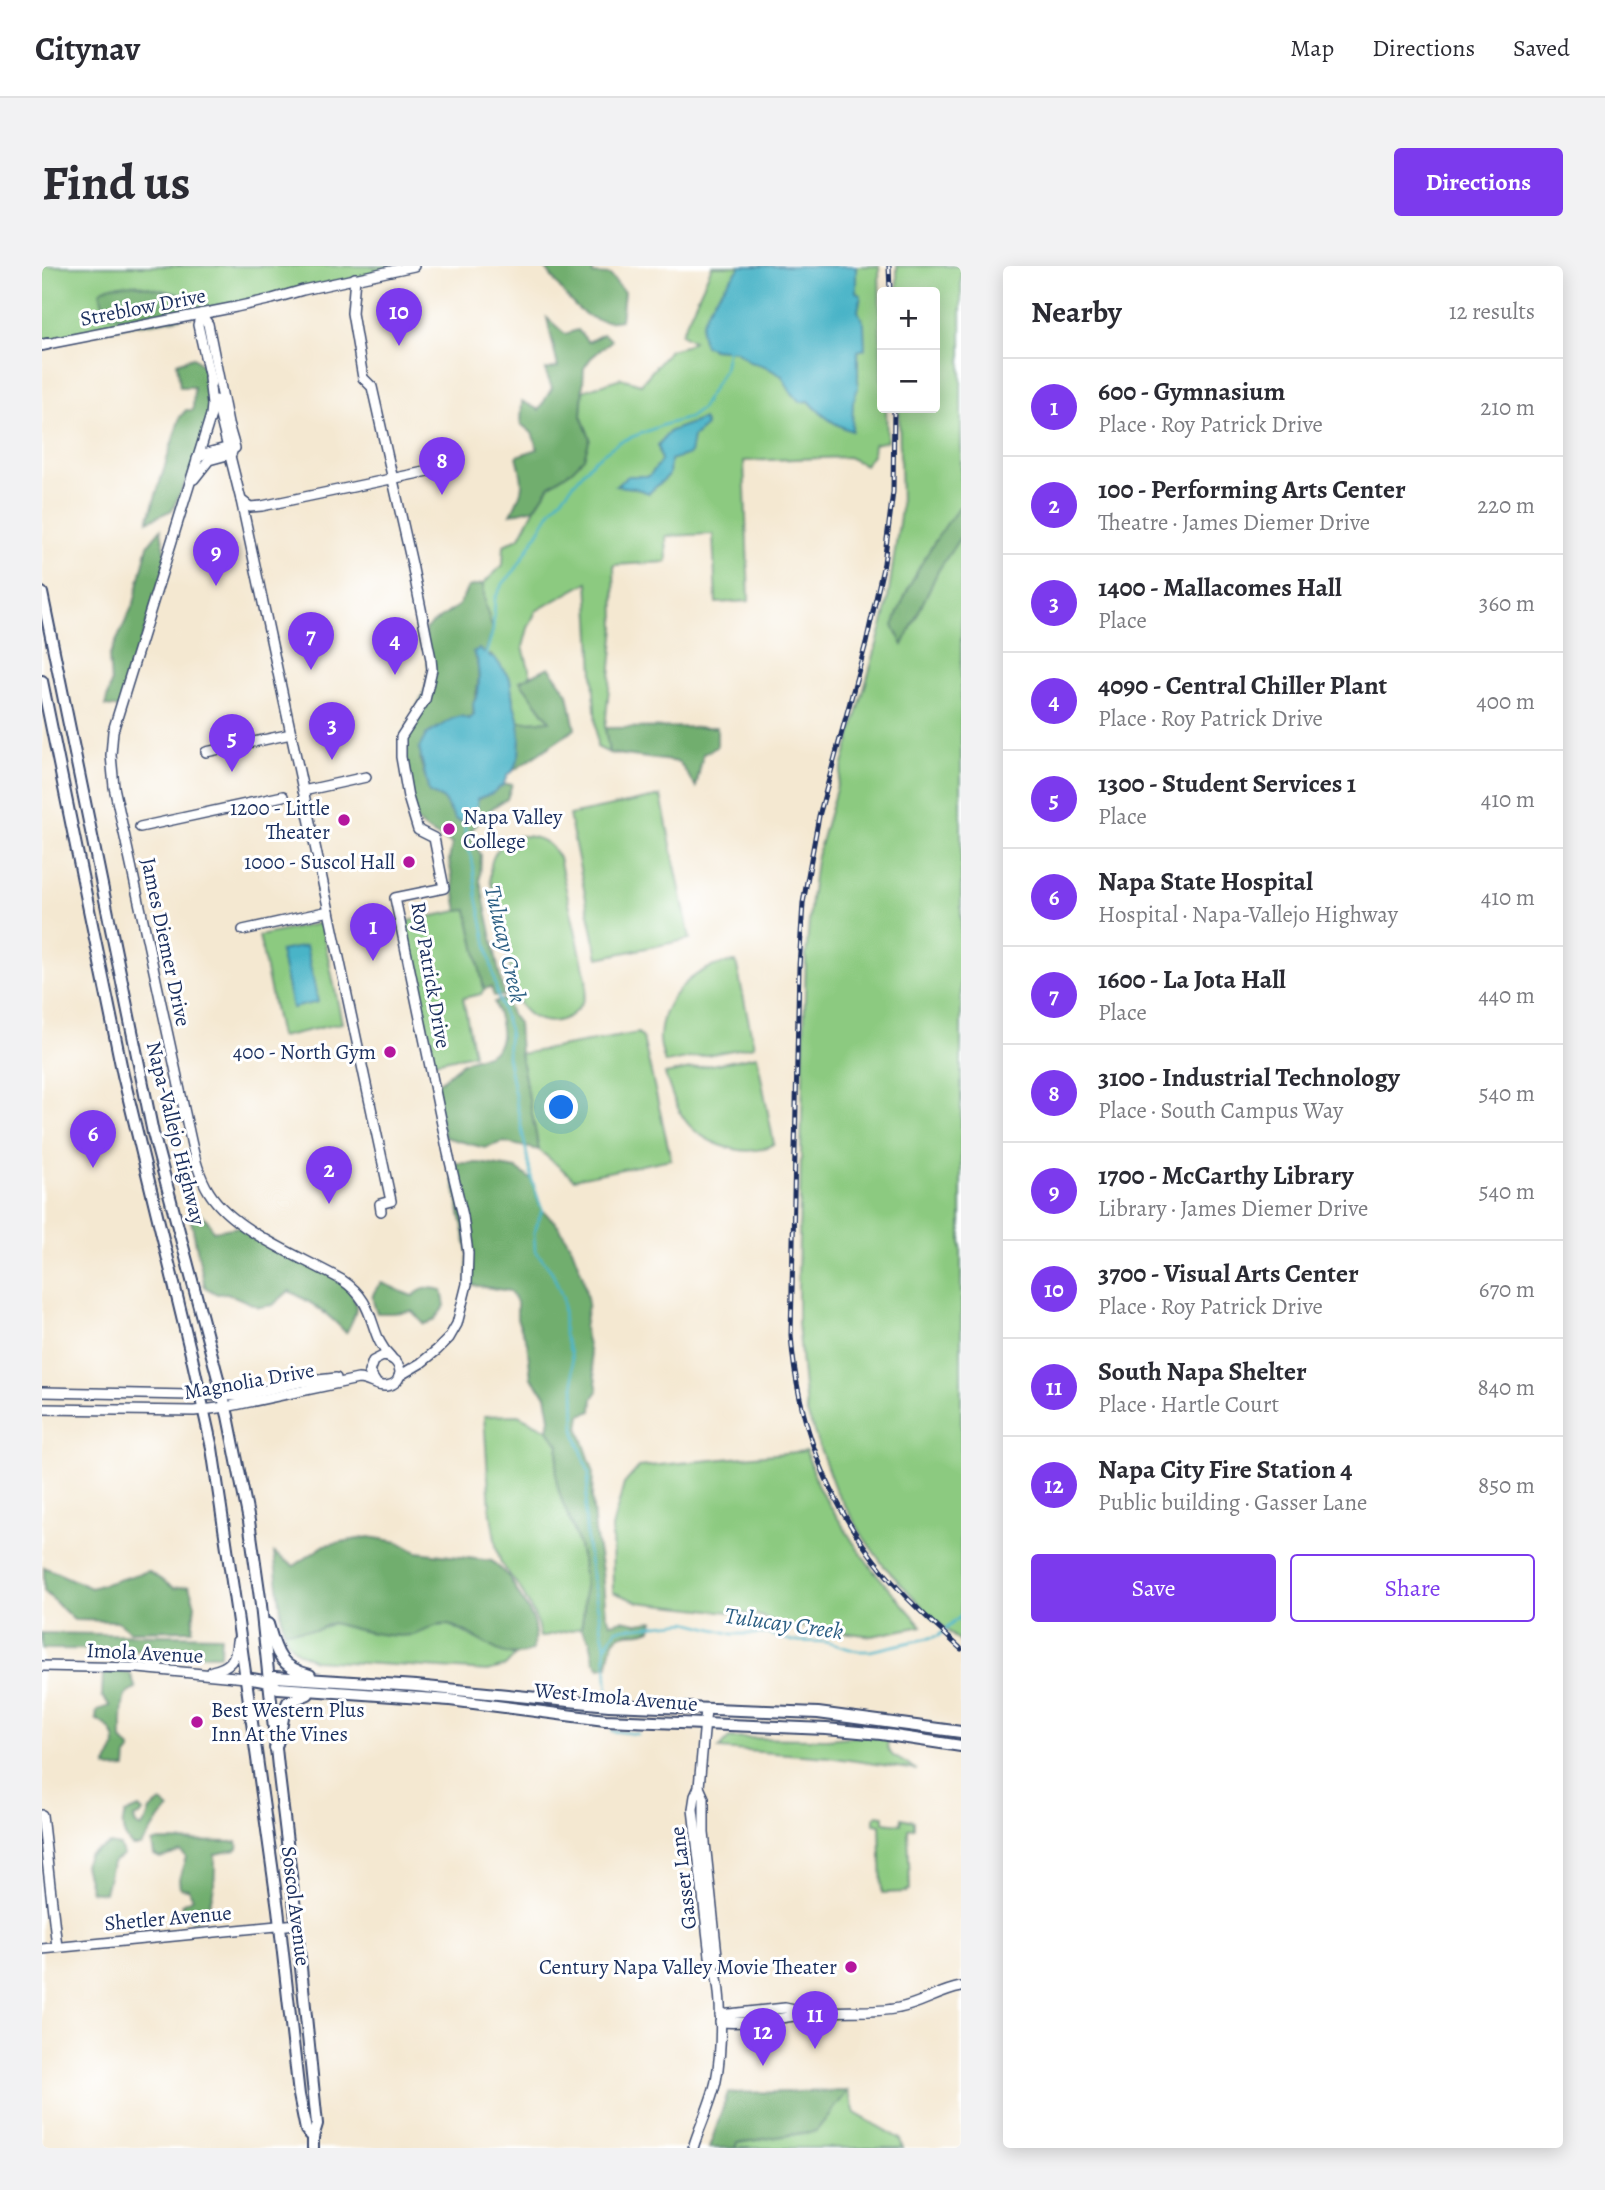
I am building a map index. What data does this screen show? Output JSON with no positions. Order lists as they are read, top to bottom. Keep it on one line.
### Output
{"streets":{"main road":["Napa-Vallejo Highway","West Imola Avenue","Soscol Avenue"],"street":["Streblow Drive","James Diemer Drive","Roy Patrick Drive","Magnolia Drive","Imola Avenue","Gasser Lane","Shetler Avenue"]},"crossings":[["Streblow Drive","Roy Patrick Drive"],["James Diemer Drive","Roy Patrick Drive"],["James Diemer Drive","Magnolia Drive"],["Roy Patrick Drive","Magnolia Drive"],["Napa-Vallejo Highway","Magnolia Drive"],["Napa-Vallejo Highway","Imola Avenue"],["Napa-Vallejo Highway","West Imola Avenue"],["Napa-Vallejo Highway","Soscol Avenue"],["Imola Avenue","West Imola Avenue"],["Imola Avenue","Soscol Avenue"],["West Imola Avenue","Gasser Lane"],["West Imola Avenue","Soscol Avenue"],["Soscol Avenue","Shetler Avenue"]],"water":["Tulucay Creek"],"places":["1200 - Little Theater","Napa Valley College","1000 - Suscol Hall","400 - North Gym","Best Western Plus Inn At the Vines","Century Napa Valley Movie Theater"],"page":{"header":"Citynav","nav":["Map","Directions","Saved"],"buttons":["Directions",["Save","Share"]],"title":"Find us","heading":["Nearby","12 results"],"map_buttons":["+","−"],"pins":["10","8","9","7","4","3","5","1","6","2","11","12"],"list":[{"mark":"1","name":"600 - Gymnasium","note":"Place · Roy Patrick Drive","value":"210 m"},{"mark":"2","name":"100 - Performing Arts Center","note":"Theatre · James Diemer Drive","value":"220 m"},{"mark":"3","name":"1400 - Mallacomes Hall","note":"Place","value":"360 m"},{"mark":"4","name":"4090 - Central Chiller Plant","note":"Place · Roy Patrick Drive","value":"400 m"},{"mark":"5","name":"1300 - Student Services 1","note":"Place","value":"410 m"},{"mark":"6","name":"Napa State Hospital","note":"Hospital · Napa-Vallejo Highway","value":"410 m"},{"mark":"7","name":"1600 - La Jota Hall","note":"Place","value":"440 m"},{"mark":"8","name":"3100 - Industrial Technology","note":"Place · South Campus Way","value":"540 m"},{"mark":"9","name":"1700 - McCarthy Library","note":"Library · James Diemer Drive","value":"540 m"},{"mark":"10","name":"3700 - Visual Arts Center","note":"Place · Roy Patrick Drive","value":"670 m"},{"mark":"11","name":"South Napa Shelter","note":"Place · Hartle Court","value":"840 m"},{"mark":"12","name":"Napa City Fire Station 4","note":"Public building · Gasser Lane","value":"850 m"}]}}
